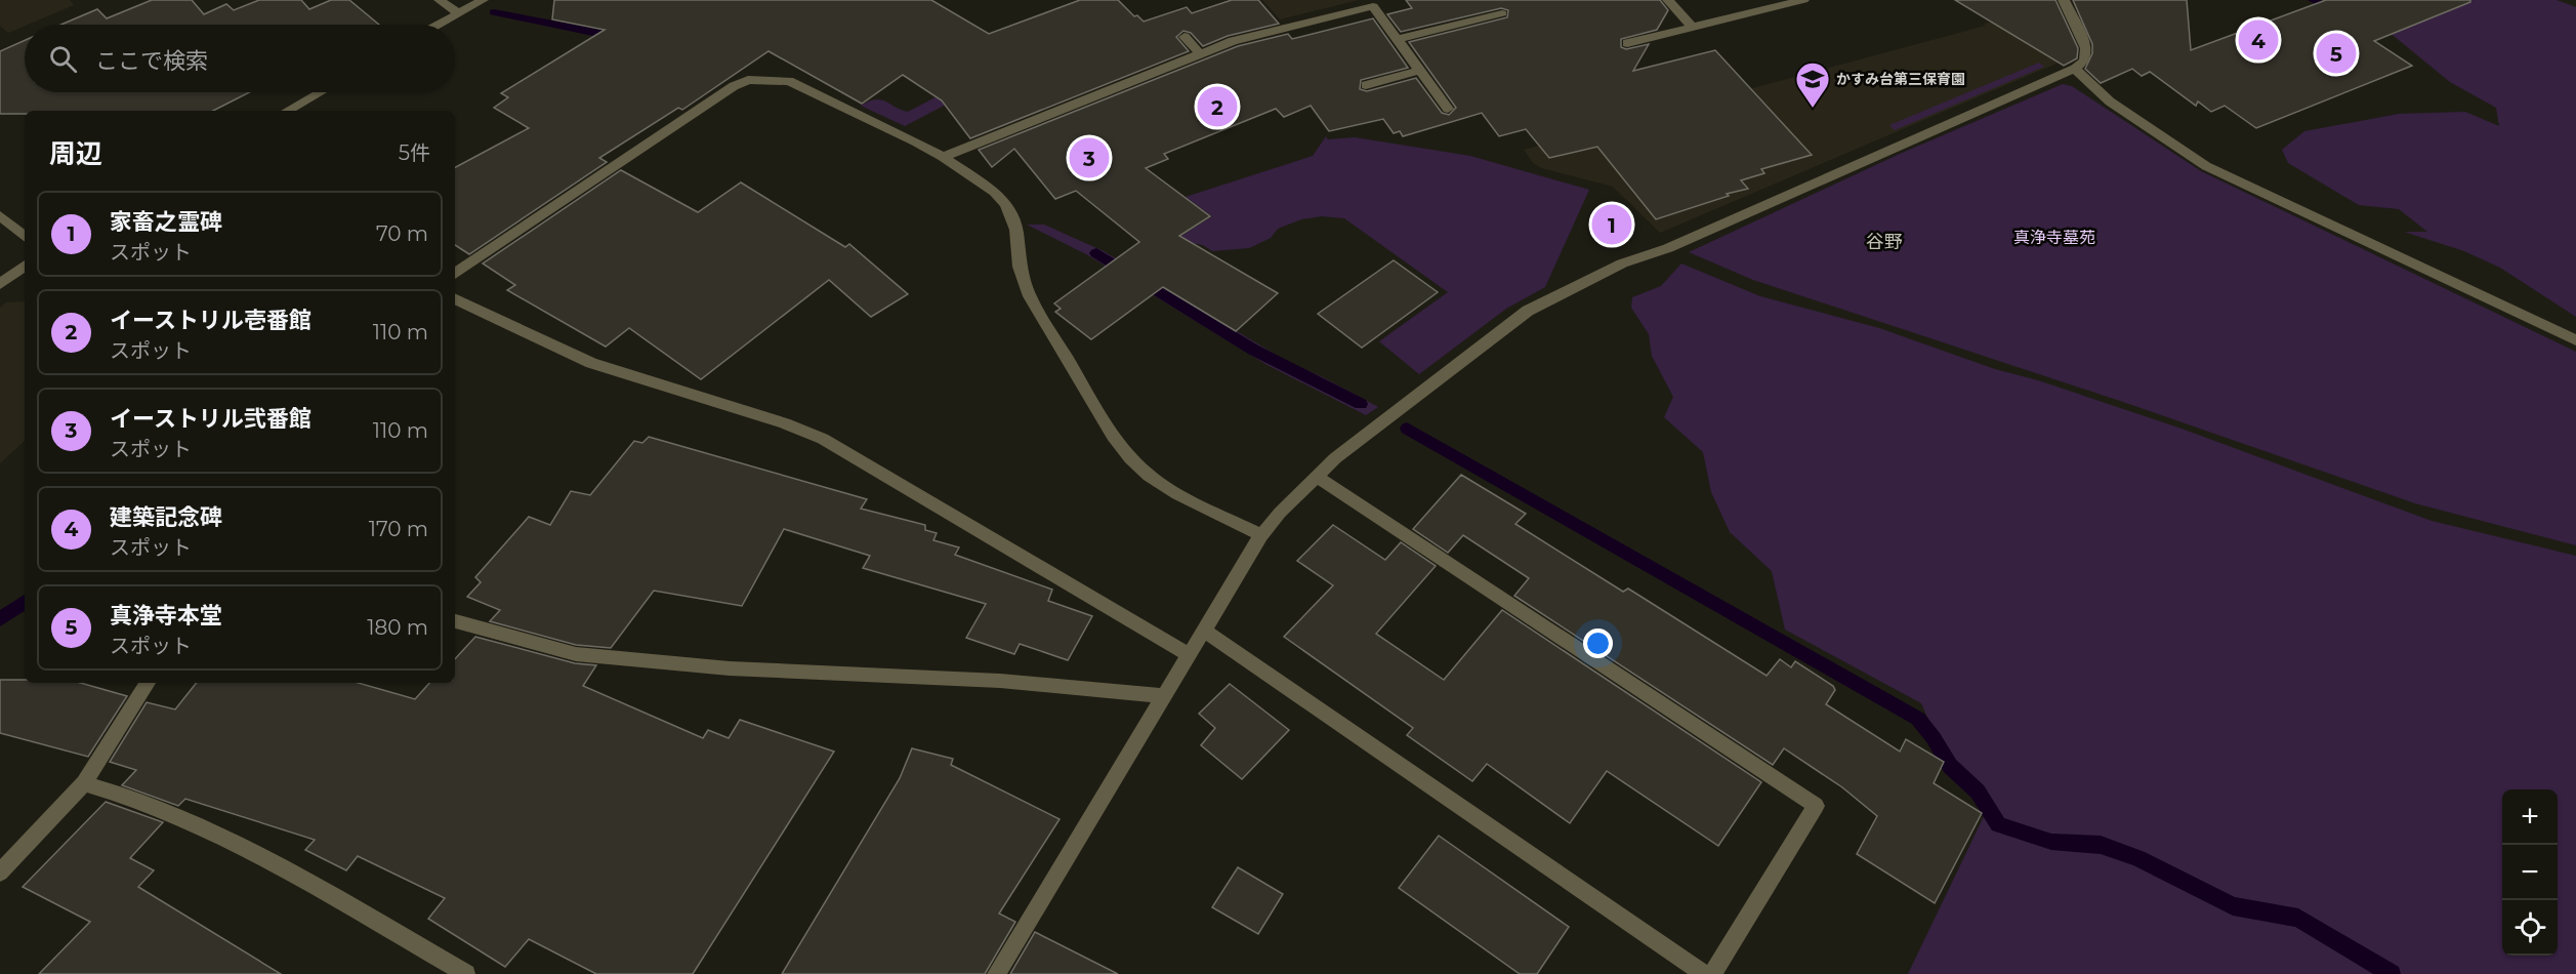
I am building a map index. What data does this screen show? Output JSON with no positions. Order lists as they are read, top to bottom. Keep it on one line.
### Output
{"districts":["谷野"],"parks":["真浄寺墓苑"],"places":{"school or university":["かすみ台第三保育園"]},"page":{"pins":["4","5","2","3","1"],"search":"ここで検索","heading":["周辺","5件"],"list":[{"mark":"1","name":"家畜之霊碑","note":"スポット","value":"70 m"},{"mark":"2","name":"イーストリル壱番館","note":"スポット","value":"110 m"},{"mark":"3","name":"イーストリル弐番館","note":"スポット","value":"110 m"},{"mark":"4","name":"建築記念碑","note":"スポット","value":"170 m"},{"mark":"5","name":"真浄寺本堂","note":"スポット","value":"180 m"}],"map_buttons":["+","−"]}}
